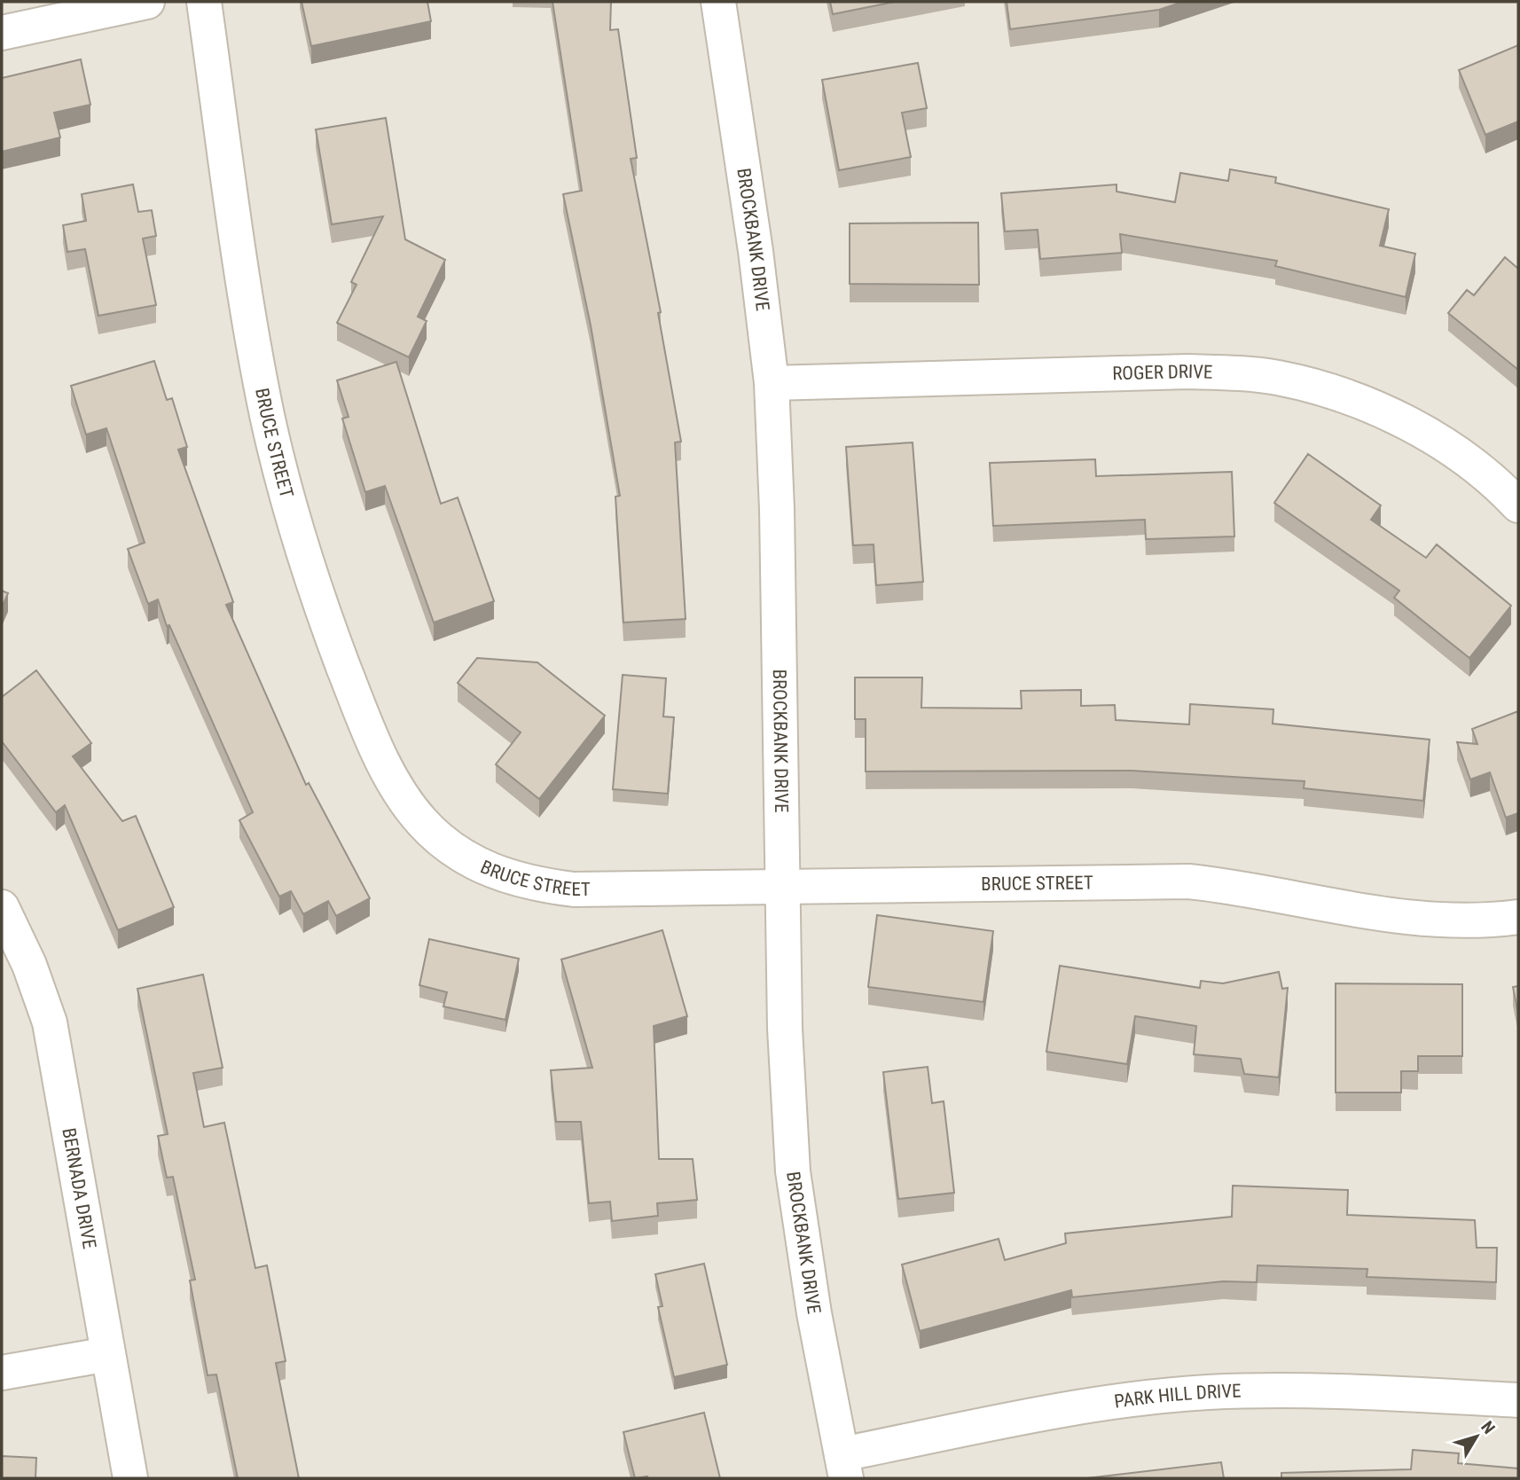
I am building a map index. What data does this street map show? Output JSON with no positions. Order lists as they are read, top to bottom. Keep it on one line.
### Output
{"streets":{"street":["BROCKBANK DRIVE","ROGER DRIVE","BRUCE STREET","BERNADA DRIVE","PARK HILL DRIVE"]},"crossings":[["BROCKBANK DRIVE","ROGER DRIVE"],["BROCKBANK DRIVE","BRUCE STREET"],["BROCKBANK DRIVE","PARK HILL DRIVE"]],"north":"top right"}
